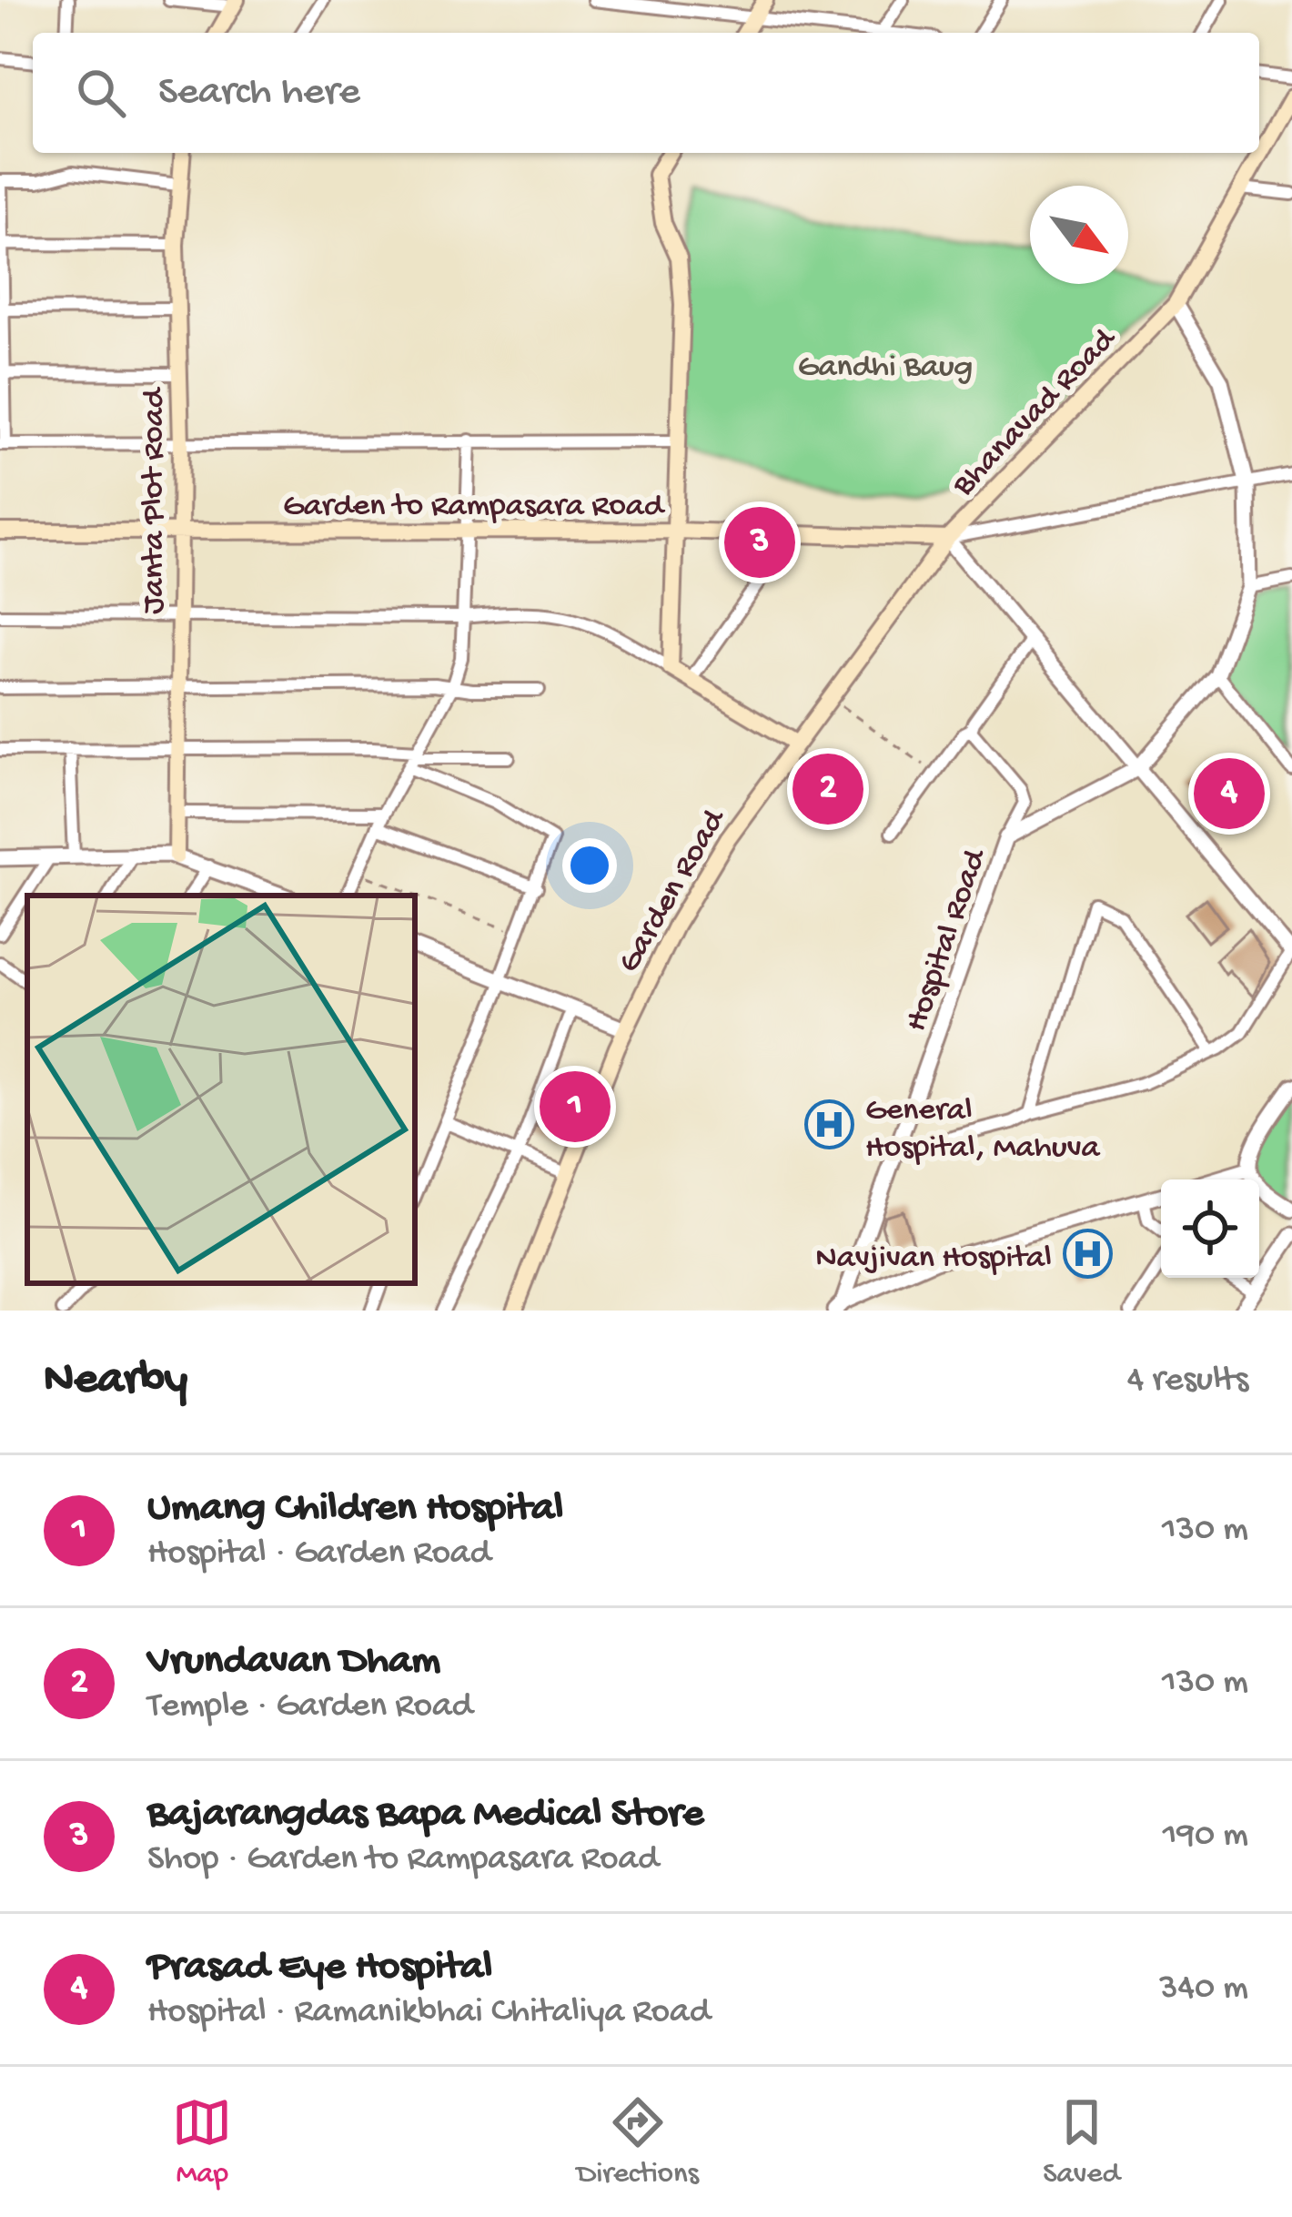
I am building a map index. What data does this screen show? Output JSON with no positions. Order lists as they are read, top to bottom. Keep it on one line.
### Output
{"streets":{"main road":["Bhanavad Road","Janta Plot Road","Garden to Rampasara Road","Garden Road"],"street":["Hospital Road"]},"crossings":[["Bhanavad Road","Garden to Rampasara Road"],["Bhanavad Road","Garden Road"],["Bhanavad Road","Hospital Road"],["Janta Plot Road","Garden to Rampasara Road"],["Garden to Rampasara Road","Garden Road"]],"parks":["Gandhi Baug"],"places":{"hospital":["General Hospital, Mahuva","Navjivan Hospital"]},"north":"bottom right","page":{"search":"Search here","pins":["3","2","4","1"],"heading":["Nearby","4 results"],"list":[{"mark":"1","name":"Umang Children Hospital","note":"Hospital · Garden Road","value":"130 m"},{"mark":"2","name":"Vrundavan Dham","note":"Temple · Garden Road","value":"130 m"},{"mark":"3","name":"Bajarangdas Bapa Medical Store","note":"Shop · Garden to Rampasara Road","value":"190 m"},{"mark":"4","name":"Prasad Eye Hospital","note":"Hospital · Ramanikbhai Chitaliya Road","value":"340 m"}],"nav":["Map","Directions","Saved"]}}
